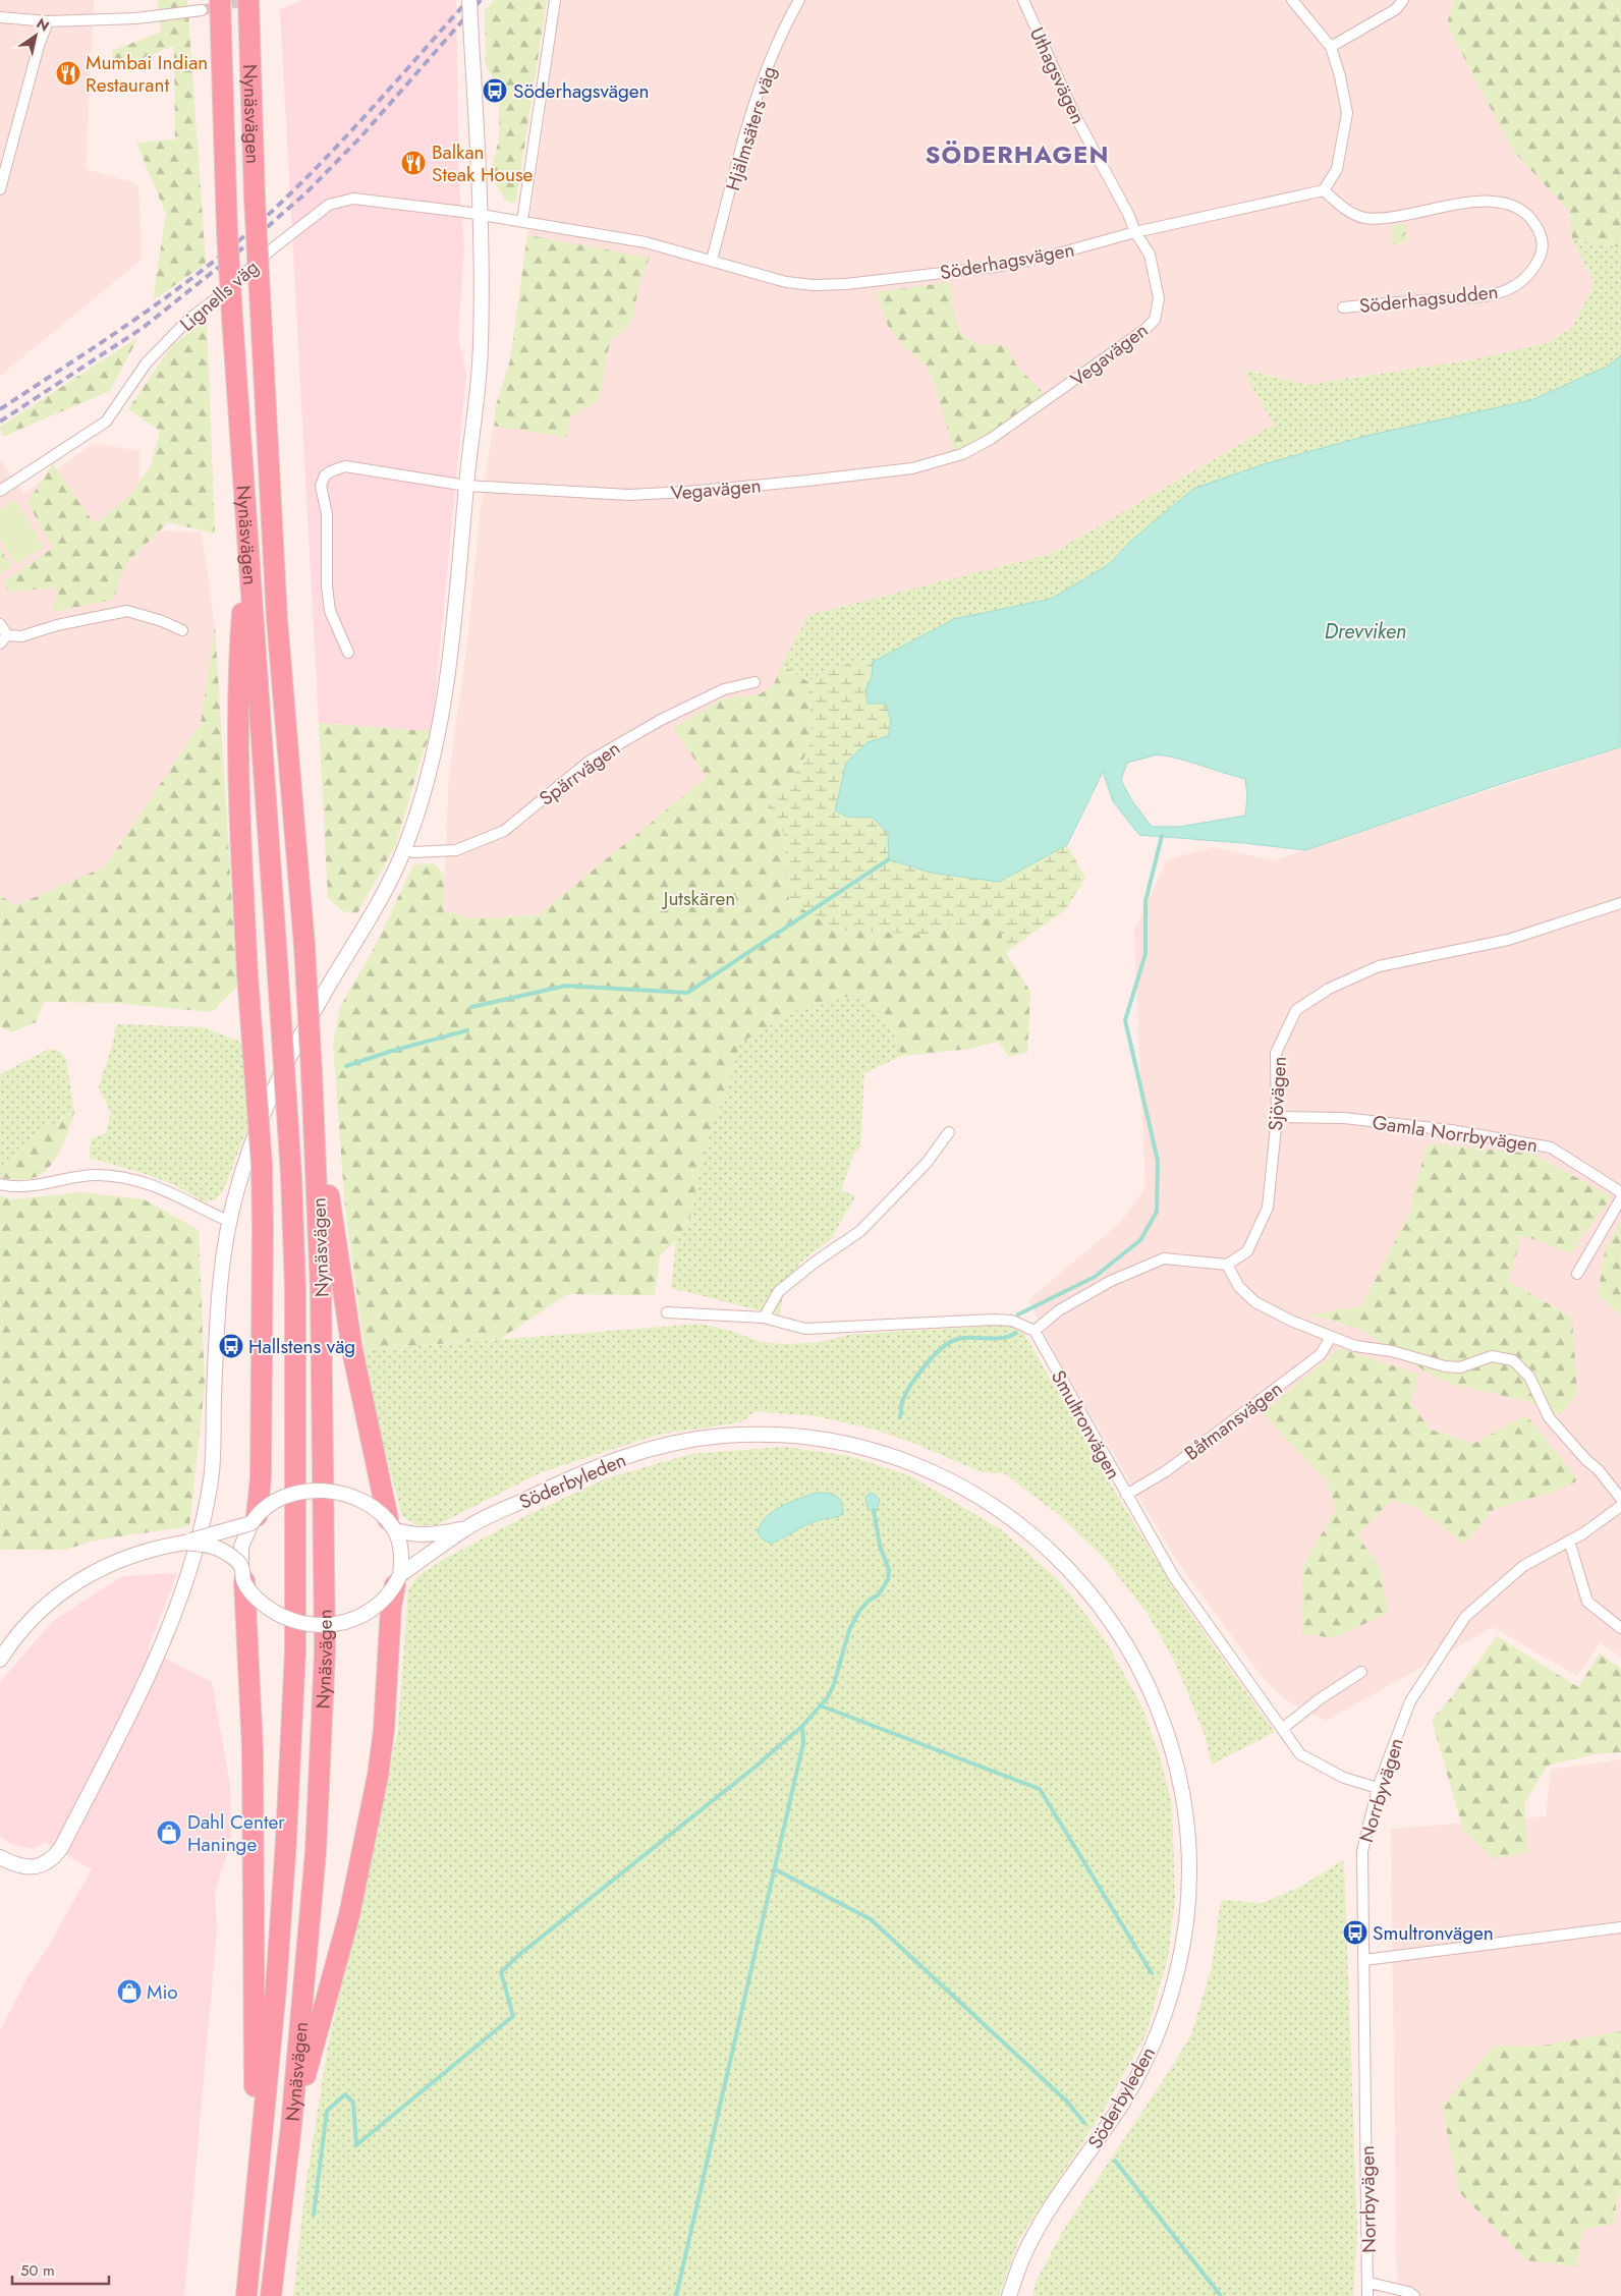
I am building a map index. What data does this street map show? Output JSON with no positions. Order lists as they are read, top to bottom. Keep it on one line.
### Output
{"streets":{"highway":["Nynäsvägen"],"street":["Uthagsvägen","Hjälmsäters väg","Söderhagsvägen","Lignells väg","Söderhagsudden","Vegavägen","Spärrvägen","Sjövägen","Gamla Norrbyvägen","Båtmansvägen","Smultronvägen","Söderbyleden","Norrbyvägen"]},"crossings":[["Uthagsvägen","Söderhagsvägen"],["Uthagsvägen","Vegavägen"],["Hjälmsäters väg","Söderhagsvägen"],["Söderhagsvägen","Lignells väg"],["Söderhagsvägen","Söderhagsudden"],["Söderhagsvägen","Vegavägen"],["Sjövägen","Gamla Norrbyvägen"],["Båtmansvägen","Smultronvägen"],["Smultronvägen","Norrbyvägen"]],"districts":["SÖDERHAGEN"],"water":["Drevviken"],"parks":["Jutskären"],"places":{"restaurant":["Mumbai Indian Restaurant","Balkan Steak House"],"bus stop":["Söderhagsvägen","Hallstens väg","Smultronvägen"],"shop":["Dahl Center Haninge","Mio"]},"scale_bar":"50 m","north":"top right"}
